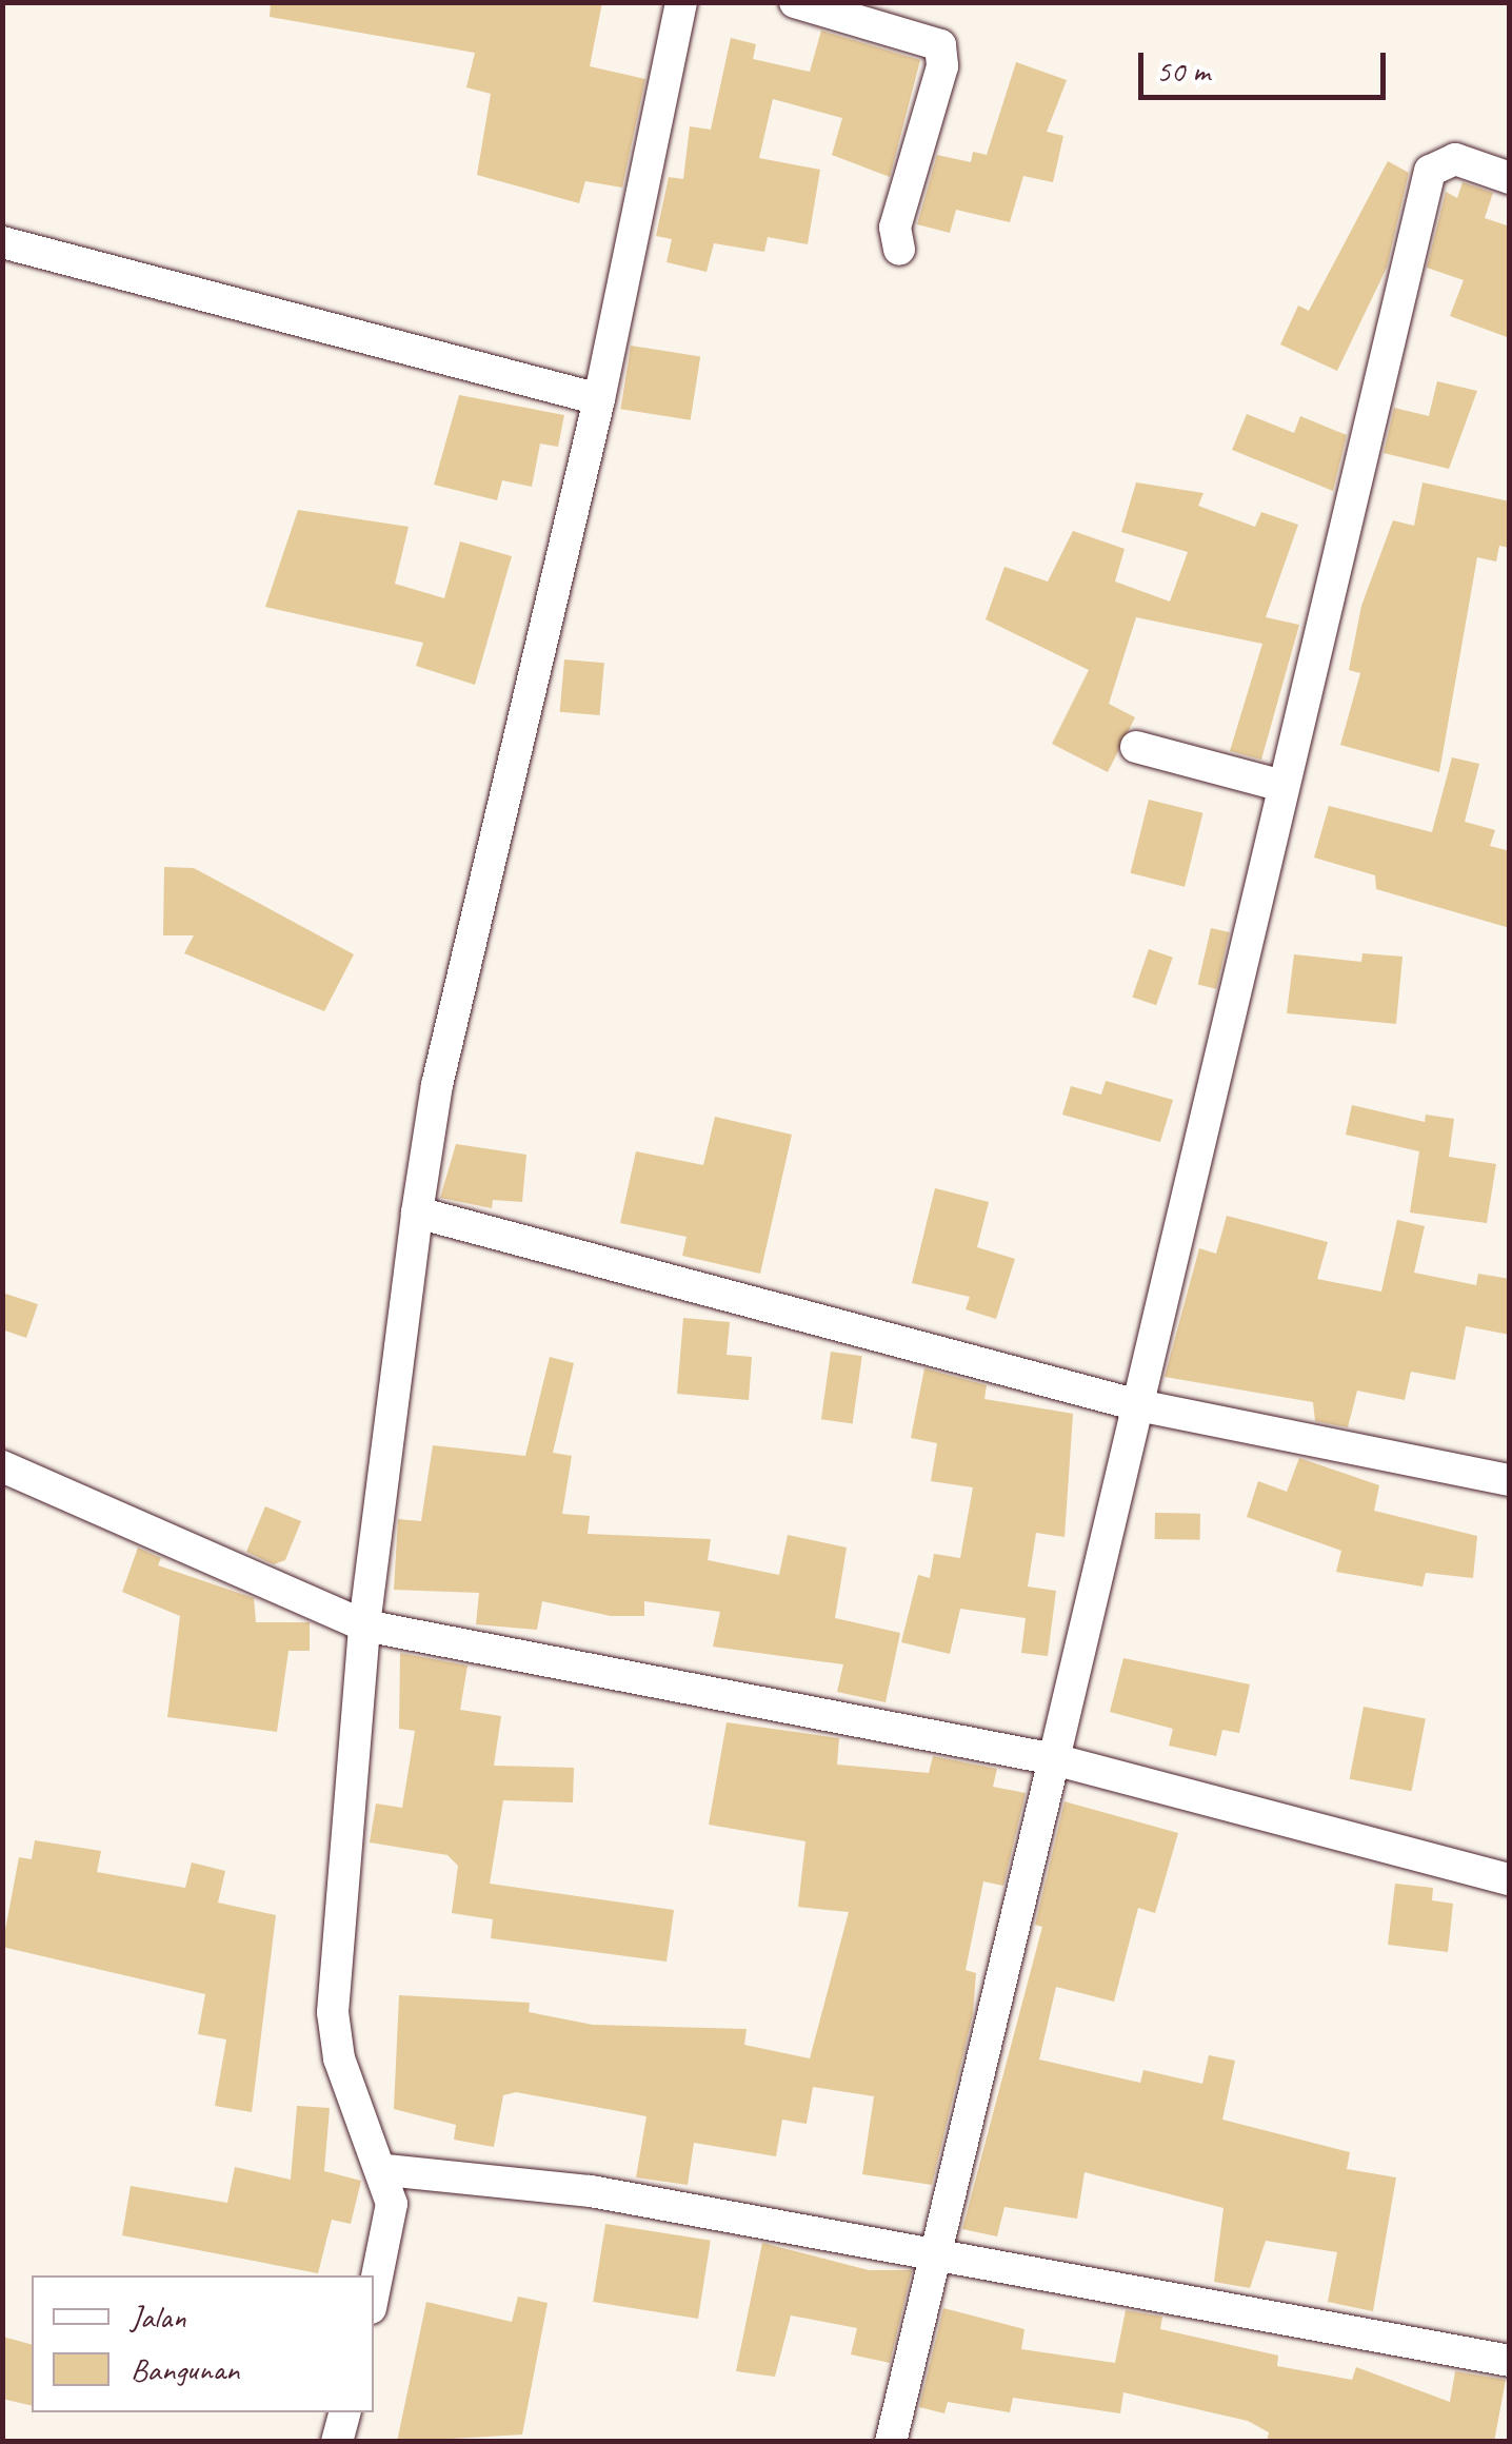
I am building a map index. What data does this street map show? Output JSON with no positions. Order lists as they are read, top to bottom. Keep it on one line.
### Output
{"legend":["Jalan","Bangunan"],"scale_bar":"50 m"}
